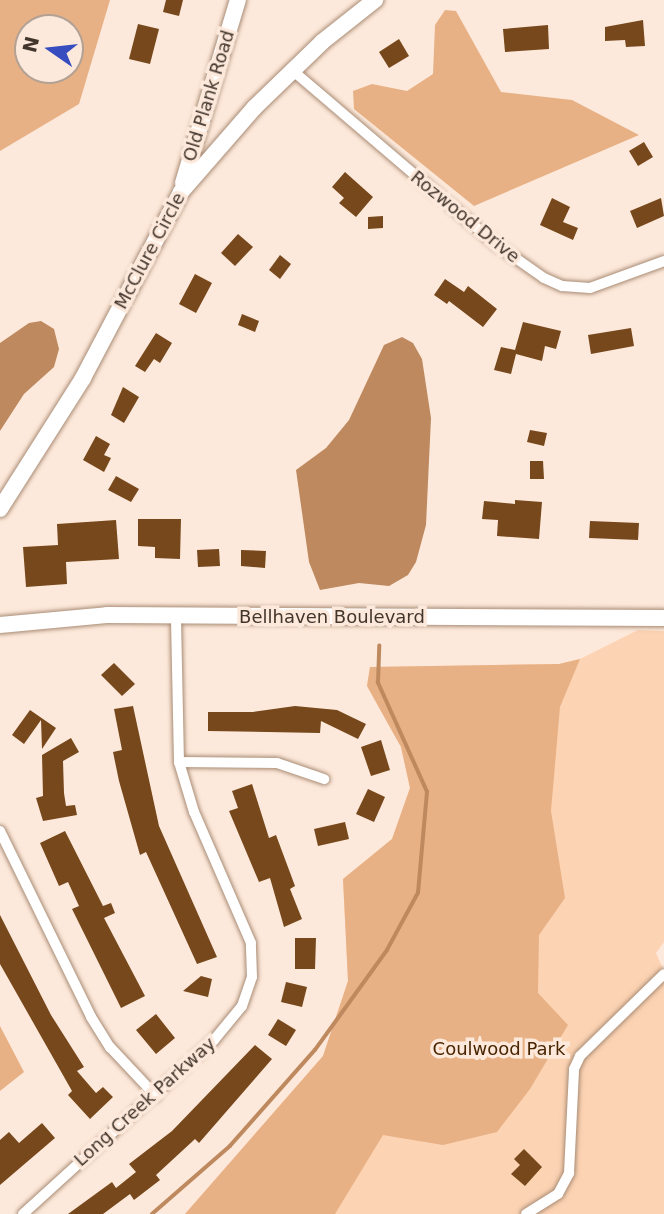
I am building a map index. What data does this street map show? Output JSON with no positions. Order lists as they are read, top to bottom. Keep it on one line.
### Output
{"streets":{"street":["Old Plank Road","Rozwood Drive","McClure Circle","Bellhaven Boulevard","Long Creek Parkway"]},"crossings":[["Old Plank Road","McClure Circle"],["Rozwood Drive","McClure Circle"],["Bellhaven Boulevard","Long Creek Parkway"]],"parks":["Coulwood Park"],"north":"left"}
